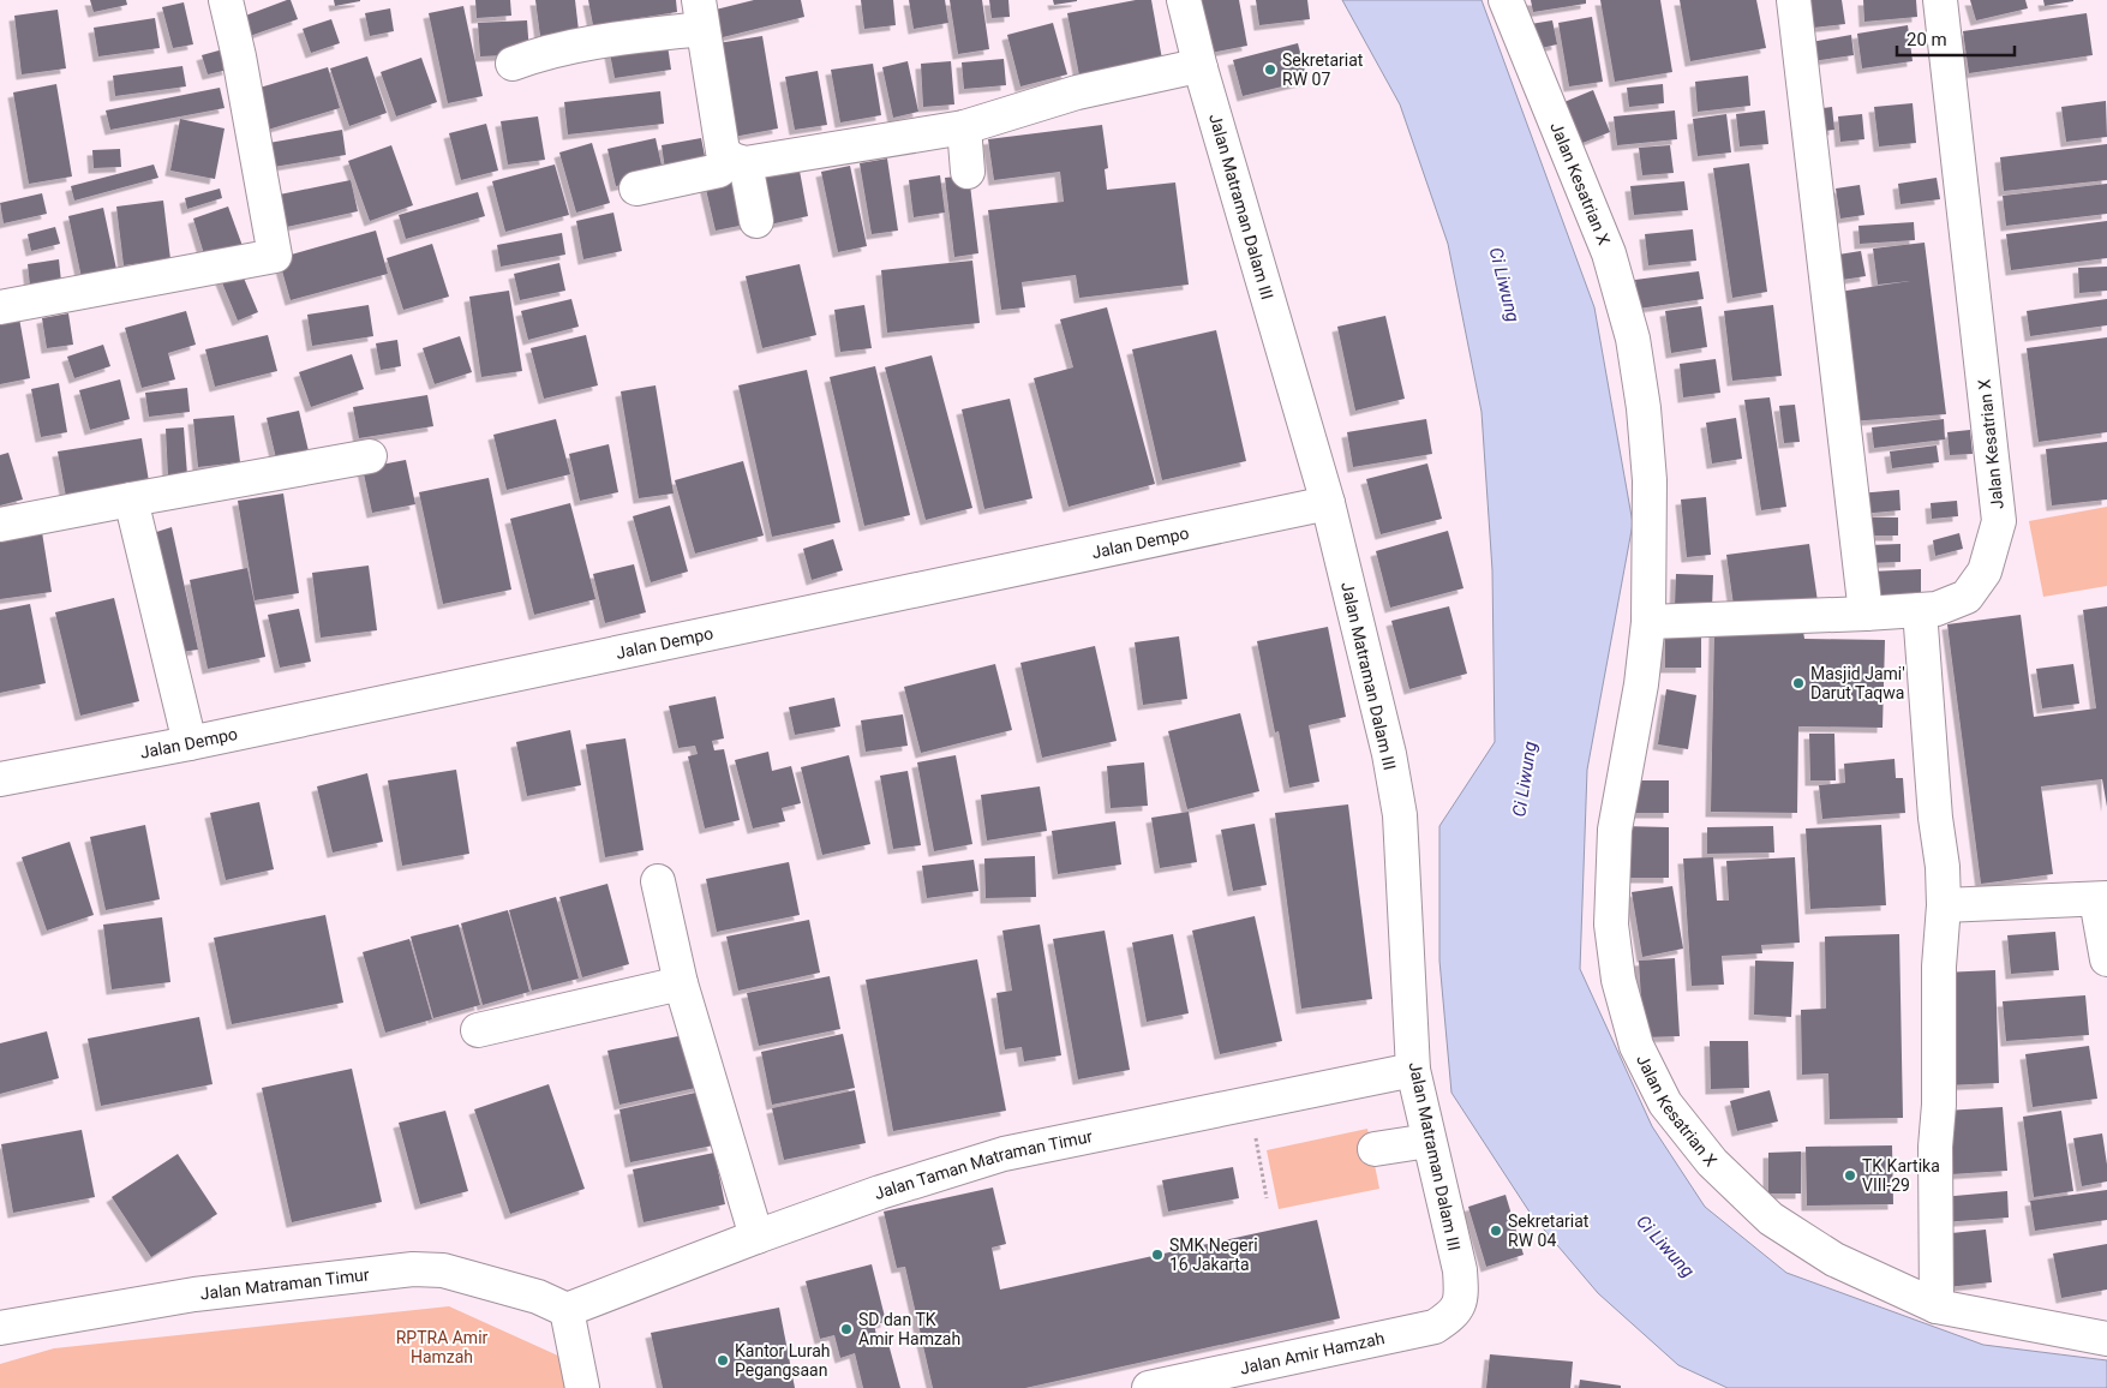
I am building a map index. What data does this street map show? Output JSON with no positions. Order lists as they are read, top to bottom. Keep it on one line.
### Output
{"streets":{"street":["Jalan Kesatrian X","Jalan Matraman Dalam III","Jalan Dempo","Jalan Taman Matraman Timur","Jalan Matraman Timur","Jalan Amir Hamzah"]},"crossings":[["Jalan Matraman Dalam III","Jalan Dempo"],["Jalan Matraman Dalam III","Jalan Taman Matraman Timur"],["Jalan Matraman Dalam III","Jalan Amir Hamzah"],["Jalan Taman Matraman Timur","Jalan Matraman Timur"]],"water":["Ci Liwung"],"parks":["RPTRA Amir Hamzah"],"places":["Sekretariat RW 07","Masjid Jami' Darut Taqwa","TK Kartika VIII-29","Sekretariat RW 04","SMK Negeri 16 Jakarta","SD dan TK Amir Hamzah","Kantor Lurah Pegangsaan"],"scale_bar":"20 m"}
